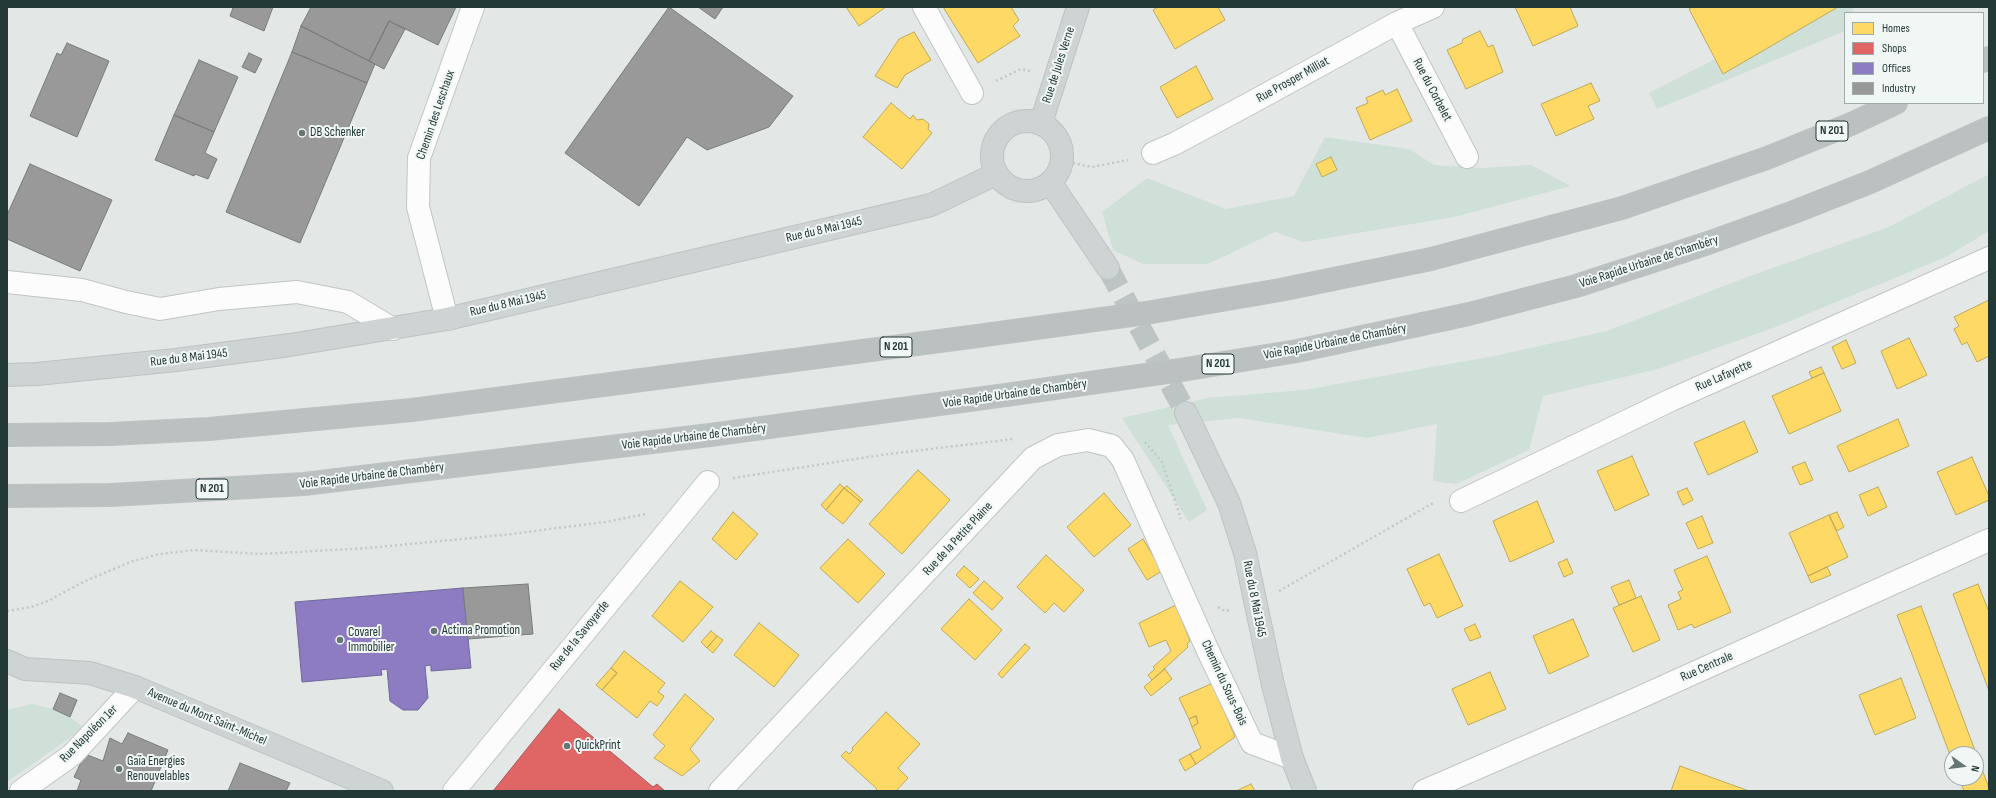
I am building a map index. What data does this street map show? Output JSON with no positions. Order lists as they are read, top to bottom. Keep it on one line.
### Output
{"streets":{"highway":["N 201","Voie Rapide Urbaine de Chambéry"],"main road":["Rue de Jules Verne","Rue du 8 Mai 1945","Avenue du Mont Saint-Michel"],"street":["Rue Prosper Milliat","Rue du Corbelet","Chemin des Leschaux","Rue Lafayette","Rue de la Petite Plaine","Rue de la Savoyarde","Rue Centrale","Chemin du Sous-Bois","Rue Napoléon 1er"]},"crossings":[["Rue de Jules Verne","Rue du 8 Mai 1945"],["Rue Prosper Milliat","Rue du Corbelet"],["Chemin des Leschaux","Rue du 8 Mai 1945"],["Rue du 8 Mai 1945","Chemin du Sous-Bois"],["Rue de la Petite Plaine","Chemin du Sous-Bois"],["Avenue du Mont Saint-Michel","Rue Napoléon 1er"]],"places":["DB Schenker","Actima Promotion","Covarel Immobilier","QuickPrint","Gaïa Energies Renouvelables"],"legend":["Homes","Shops","Offices","Industry"],"north":"right"}
